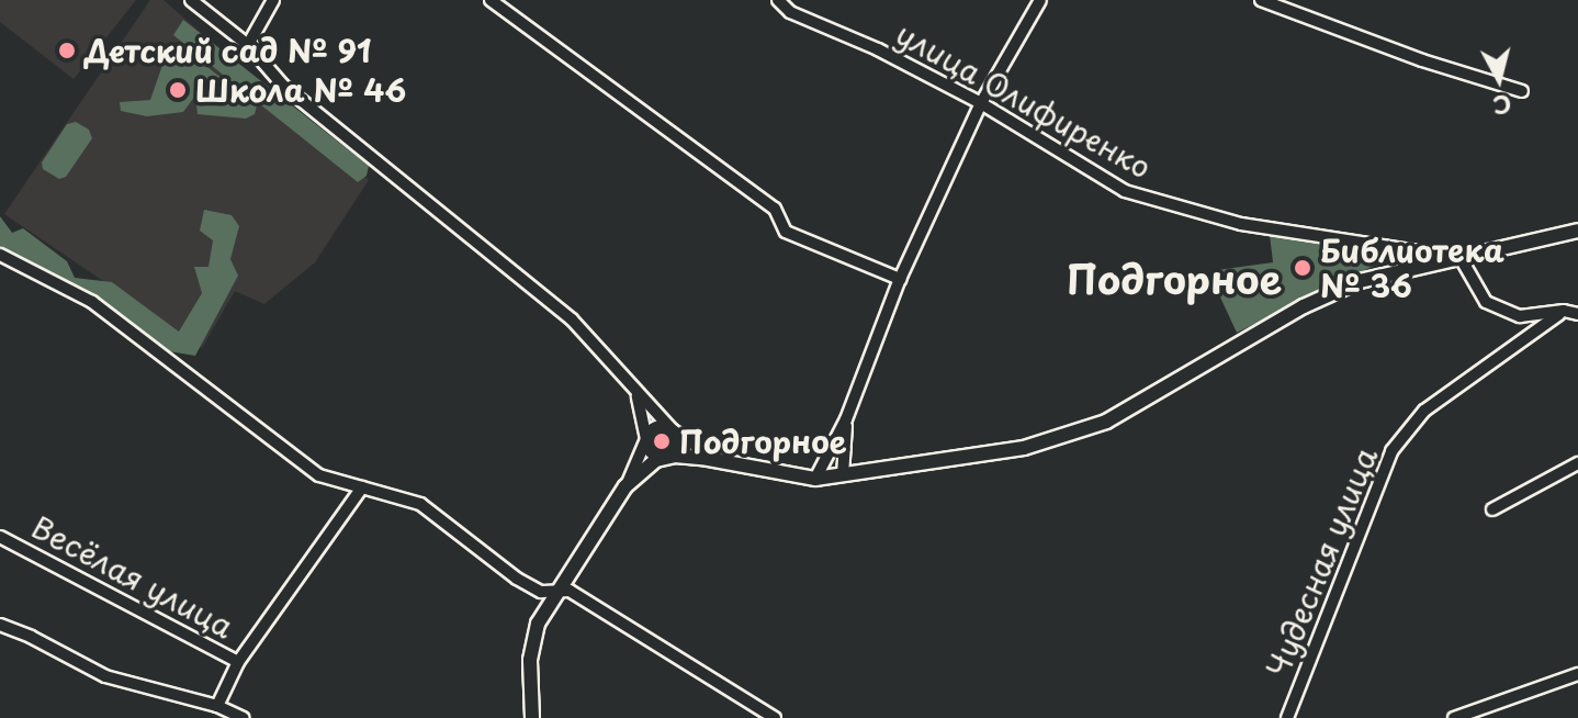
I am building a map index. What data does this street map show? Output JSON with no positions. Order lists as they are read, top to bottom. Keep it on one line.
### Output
{"streets":{"street":["улица Олифиренко","Чудесная улица","Весёлая улица"]},"districts":["Подгорное"],"places":["Детский сад № 91","Школа № 46","Библиотека № 36","Подгорное"],"north":"bottom"}
